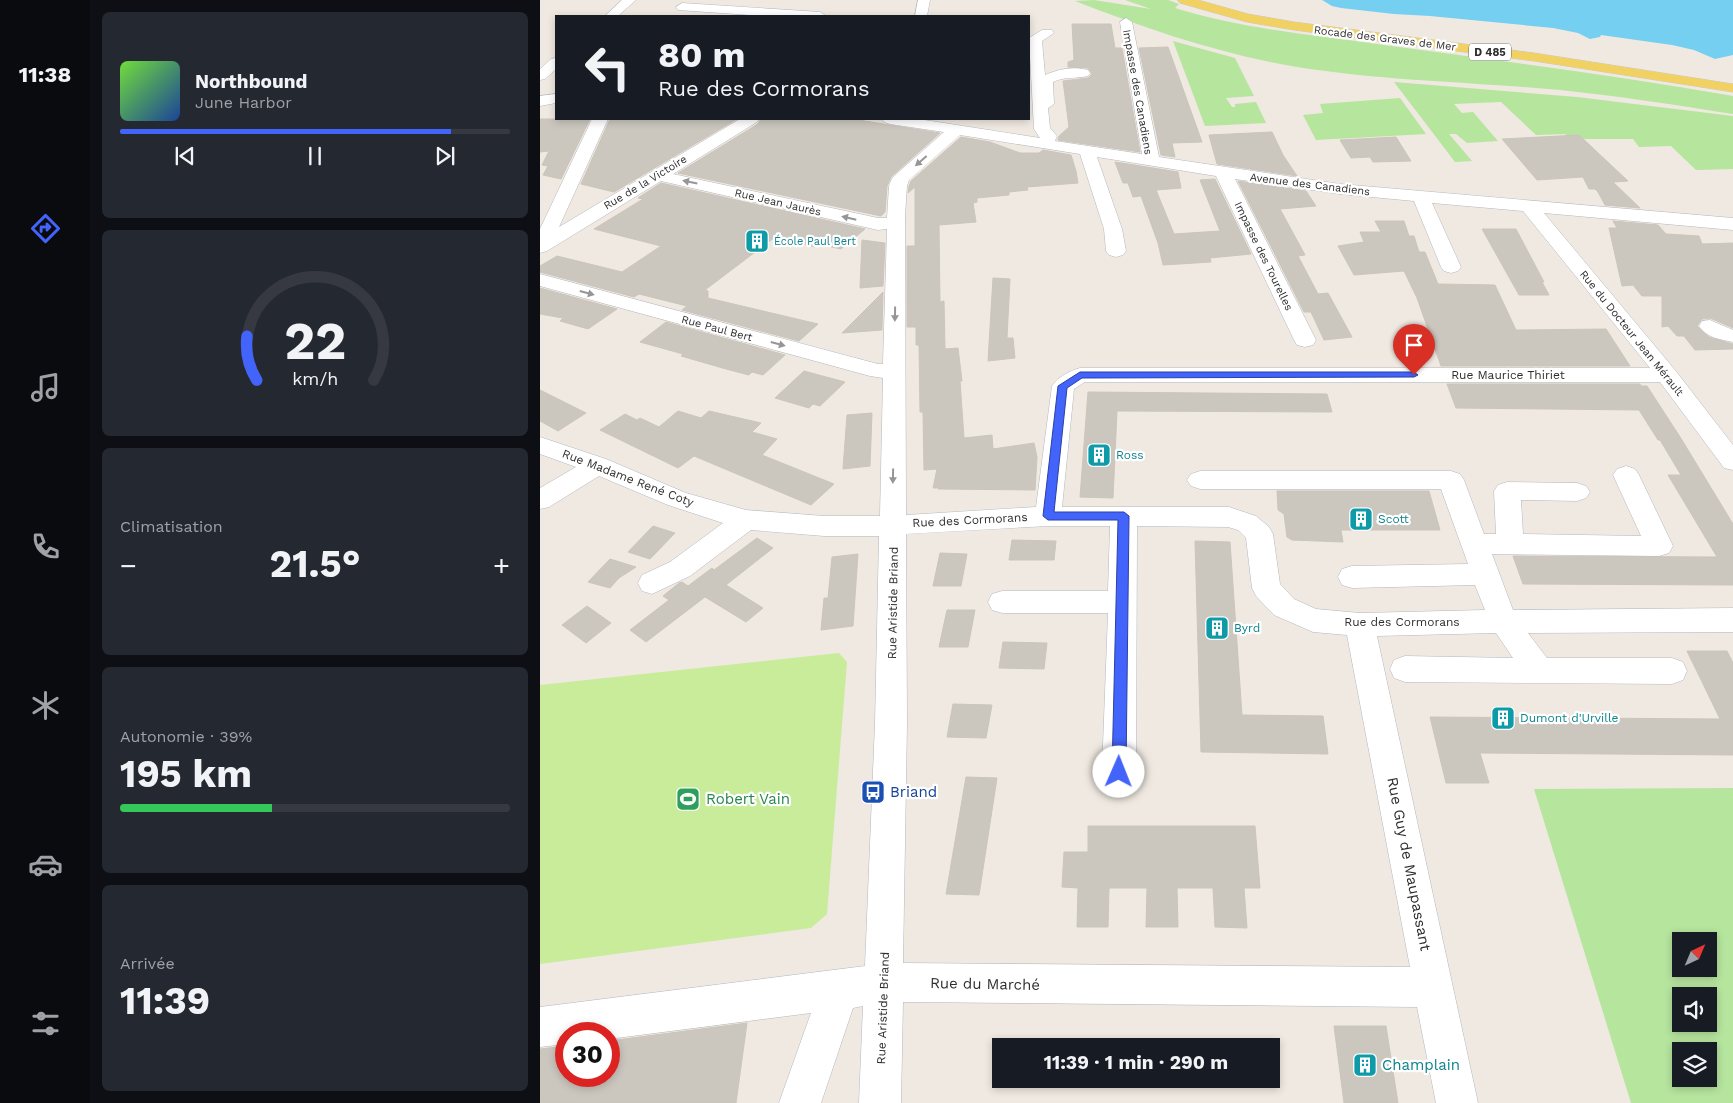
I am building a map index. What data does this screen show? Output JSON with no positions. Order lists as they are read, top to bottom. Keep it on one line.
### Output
{"streets":{"main road":["Rocade des Graves de Mer","D 485"],"street":["Impasse des Canadiens","Rue de la Victoire","Avenue des Canadiens","Rue Jean Jaurès","Impasse des Tourelles","Rue Paul Bert","Rue du Docteur Jean Mérault","Rue Maurice Thiriet","Rue Madame René Coty","Rue des Cormorans","Rue Aristide Briand","Rue Guy de Maupassant","Rue du Marché"]},"crossings":[["Impasse des Canadiens","Avenue des Canadiens"],["Rue de la Victoire","Rue Jean Jaurès"],["Avenue des Canadiens","Impasse des Tourelles"],["Avenue des Canadiens","Rue du Docteur Jean Mérault"],["Avenue des Canadiens","Rue Aristide Briand"],["Rue Jean Jaurès","Rue Aristide Briand"],["Rue Paul Bert","Rue Aristide Briand"],["Rue du Docteur Jean Mérault","Rue Maurice Thiriet"],["Rue Maurice Thiriet","Rue des Cormorans"],["Rue Madame René Coty","Rue des Cormorans"],["Rue Madame René Coty","Rue Aristide Briand"],["Rue des Cormorans","Rue Aristide Briand"],["Rue des Cormorans","Rue Guy de Maupassant"],["Rue Aristide Briand","Rue du Marché"],["Rue Guy de Maupassant","Rue du Marché"]],"one_way":["Rue Jean Jaurès","Rue Paul Bert","Rue Aristide Briand"],"places":{"building":["École Paul Bert","Ross","Scott","Byrd","Dumont d'Urville","Champlain"],"bus stop":["Briand"],"sports":["Robert Vain"]},"north":"top right","page":{"tabs":"11:38","turn":["80 m","Rue des Cormorans"],"song":["Northbound","June Harbor"],"tile":["Climatisation",["Autonomie · 39%","195 km"],["Arrivée","11:39"]],"heat":["−","21.5°","+"],"limit":"30","trip":"11:39 · 1 min · 290 m","gauge":["22","km/h"]}}
